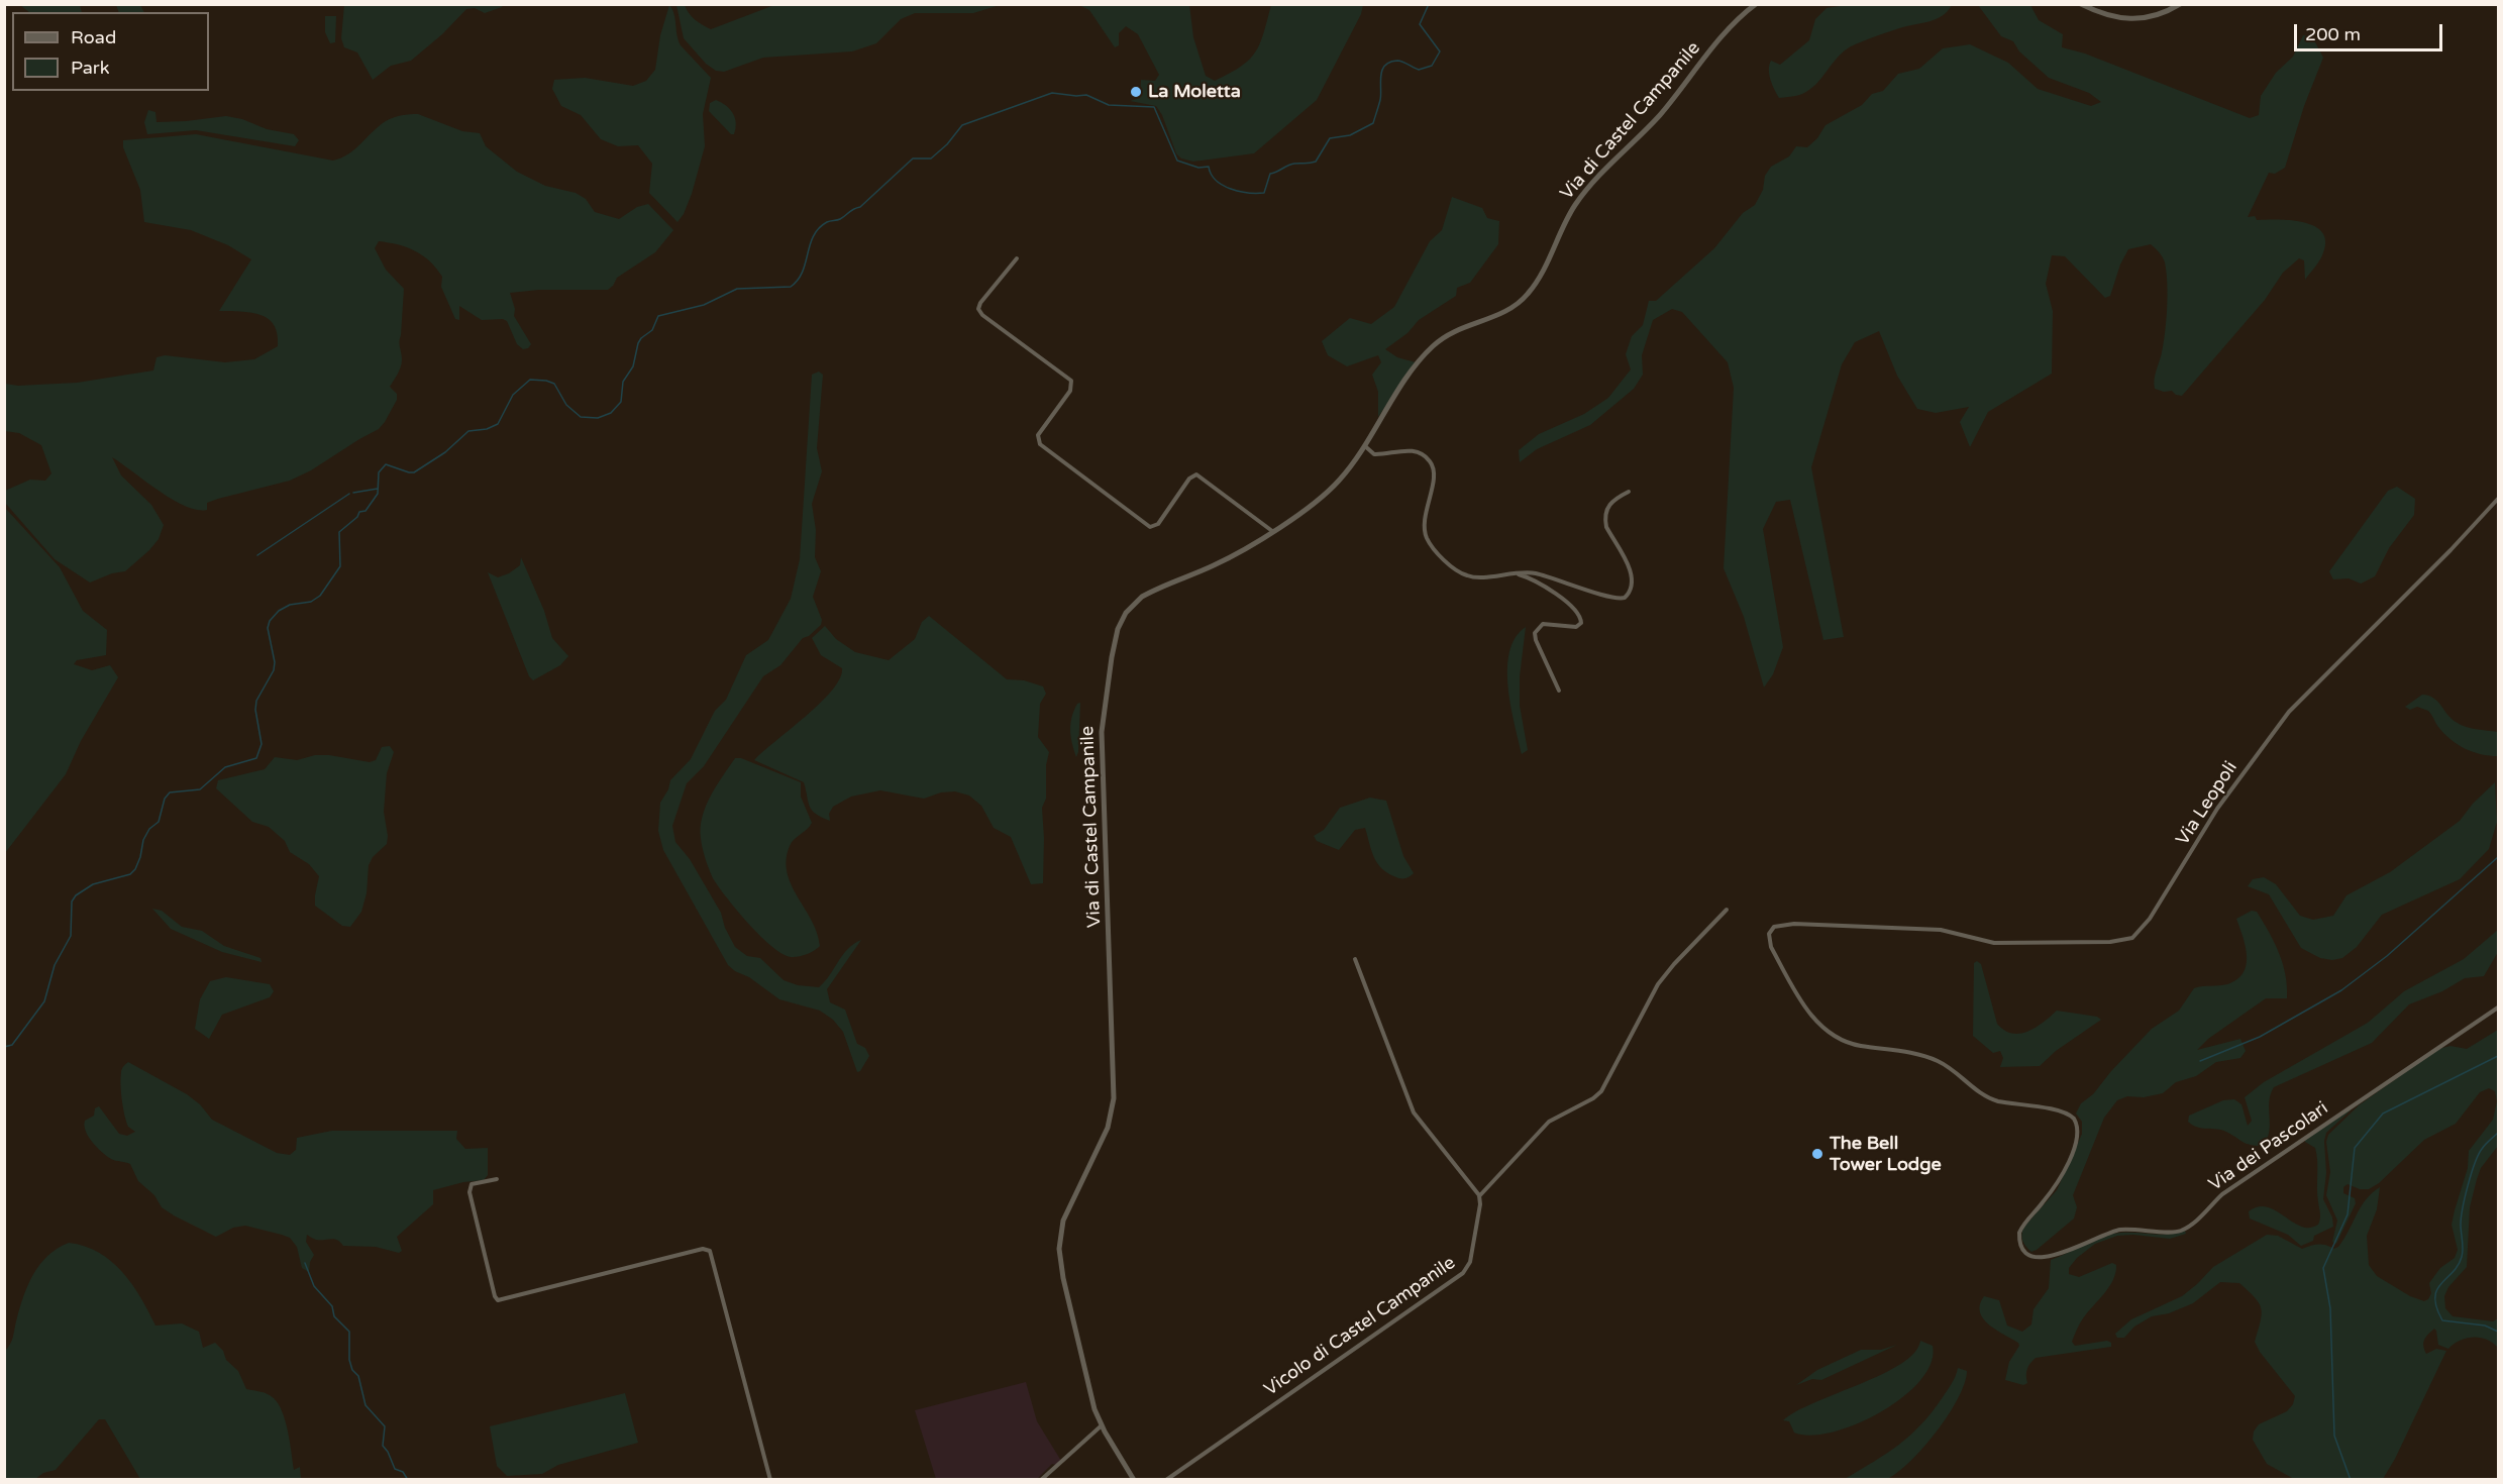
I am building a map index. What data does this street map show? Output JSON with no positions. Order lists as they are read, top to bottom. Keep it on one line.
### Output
{"streets":{"street":["Via di Castel Campanile","Via Leopoli","Via dei Pascolari","Vicolo di Castel Campanile"]},"crossings":[["Via Leopoli","Via dei Pascolari"]],"places":["La Moletta","The Bell Tower Lodge"],"legend":["Road","Park"],"scale_bar":"200 m"}
